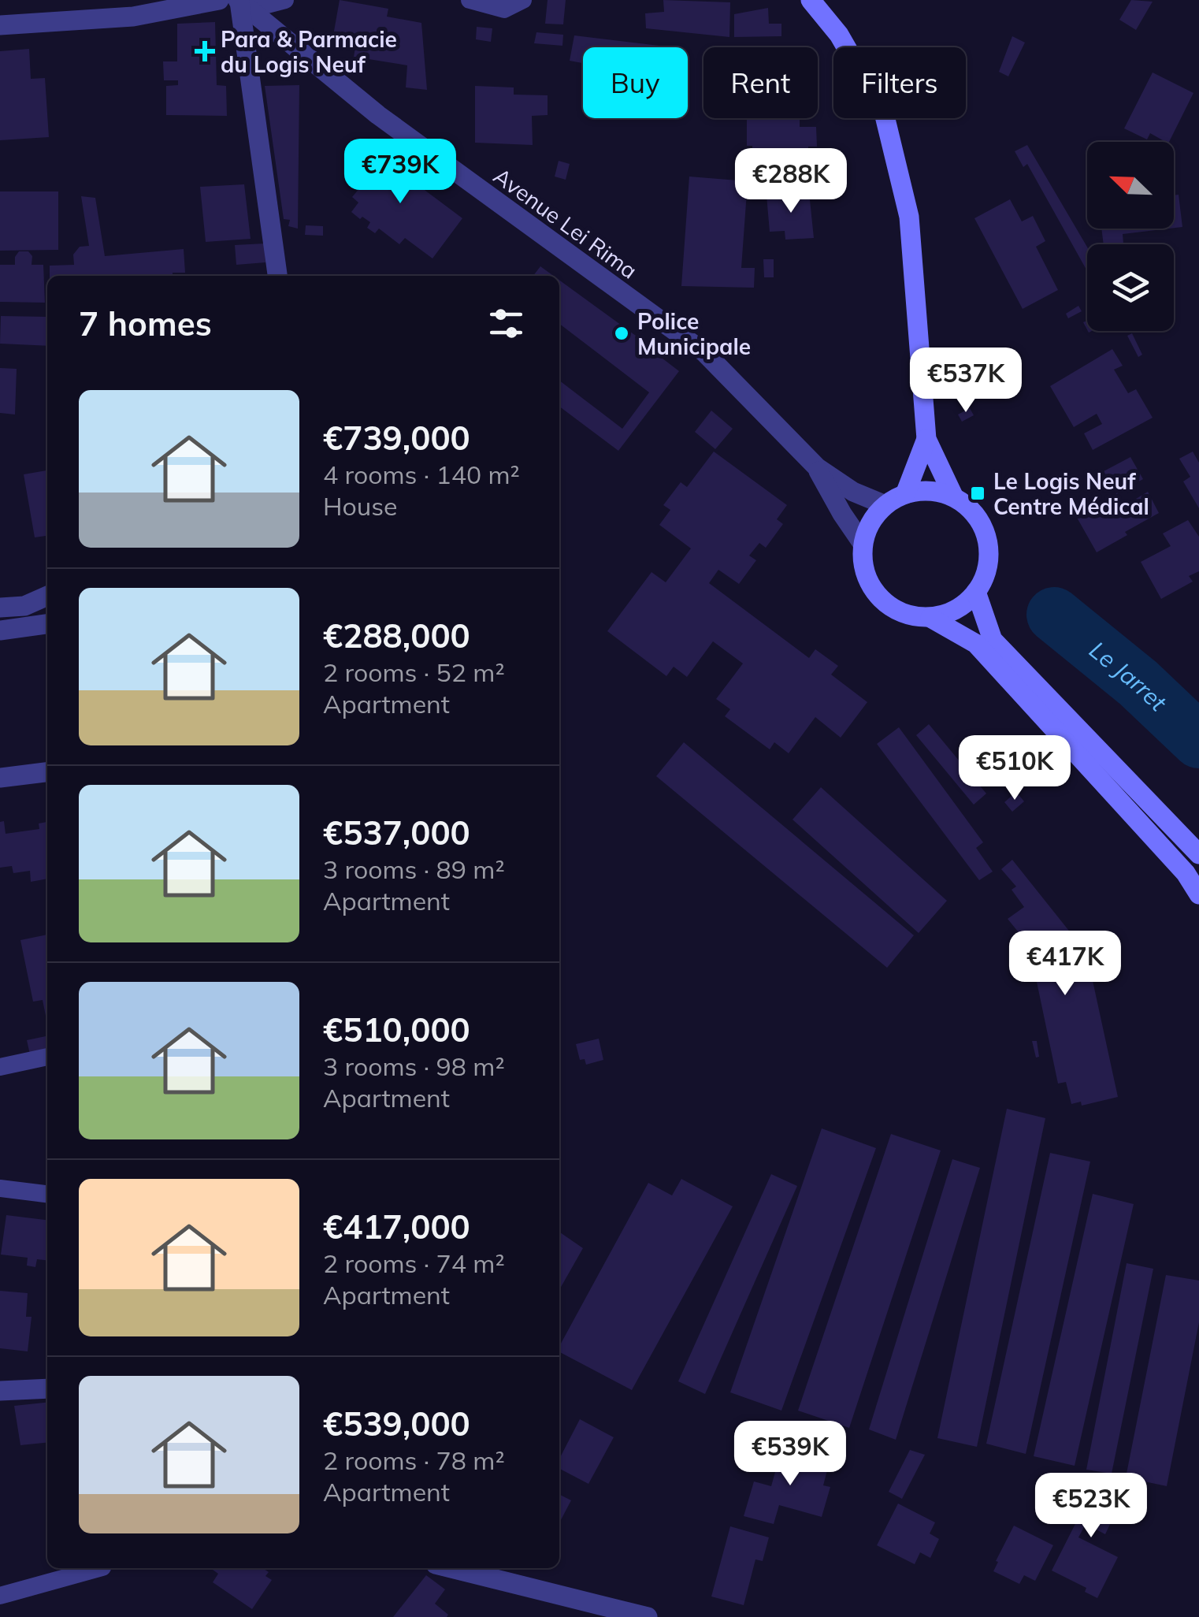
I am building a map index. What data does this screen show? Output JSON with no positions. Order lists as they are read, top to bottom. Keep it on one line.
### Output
{"streets":{"street":["Avenue Lei Rima"]},"water":["Le Jarret"],"places":{"health":["Para & Parmacie du Logis Neuf"],"other":["Police Municipale"],"transit":["Le Logis Neuf Centre Médical"]},"north":"top left","page":{"chip":["Buy","Rent","Filters"],"price":["€739K","€288K","€537K","€510K","€417K","€539K","€523K"],"heading":"7 homes","list":[{"name":"€739,000","note":"4 rooms · 140 m² · House"},{"name":"€288,000","note":"2 rooms · 52 m² · Apartment"},{"name":"€537,000","note":"3 rooms · 89 m² · Apartment"},{"name":"€510,000","note":"3 rooms · 98 m² · Apartment"},{"name":"€417,000","note":"2 rooms · 74 m² · Apartment"},{"name":"€539,000","note":"2 rooms · 78 m² · Apartment"}]}}
